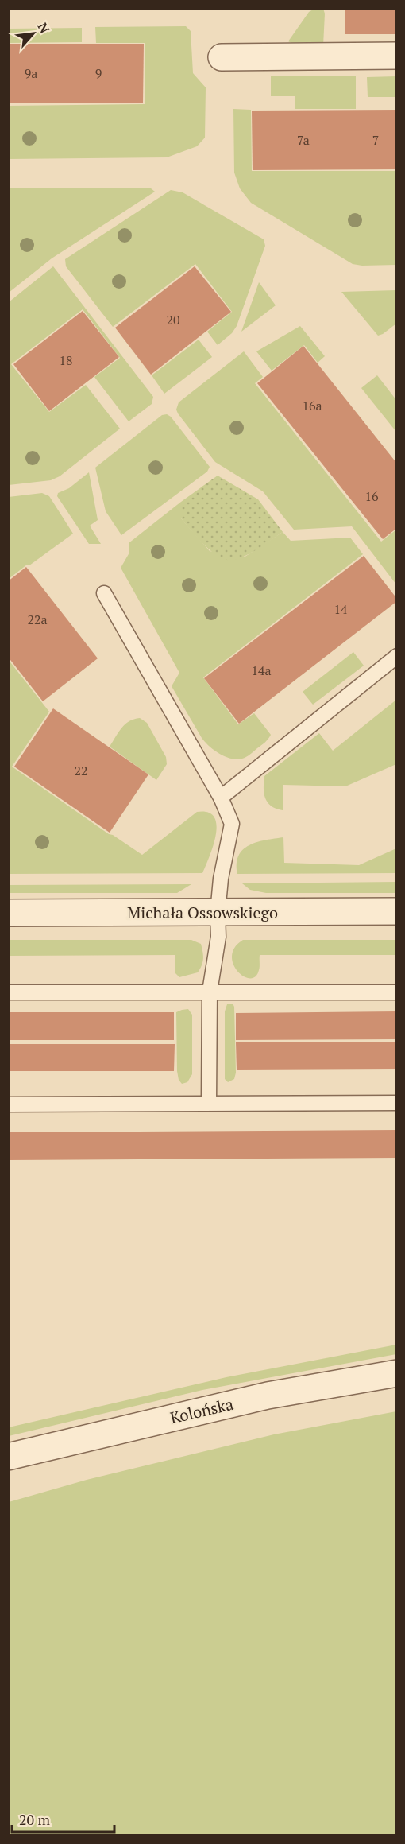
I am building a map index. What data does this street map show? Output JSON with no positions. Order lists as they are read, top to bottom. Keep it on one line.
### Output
{"streets":{"street":["Michała Ossowskiego","Kolońska"]},"house_numbers":["9a","9","7a","7","20","18","16a","16","14","22a","14a","22"],"scale_bar":"20 m","north":"top right"}
